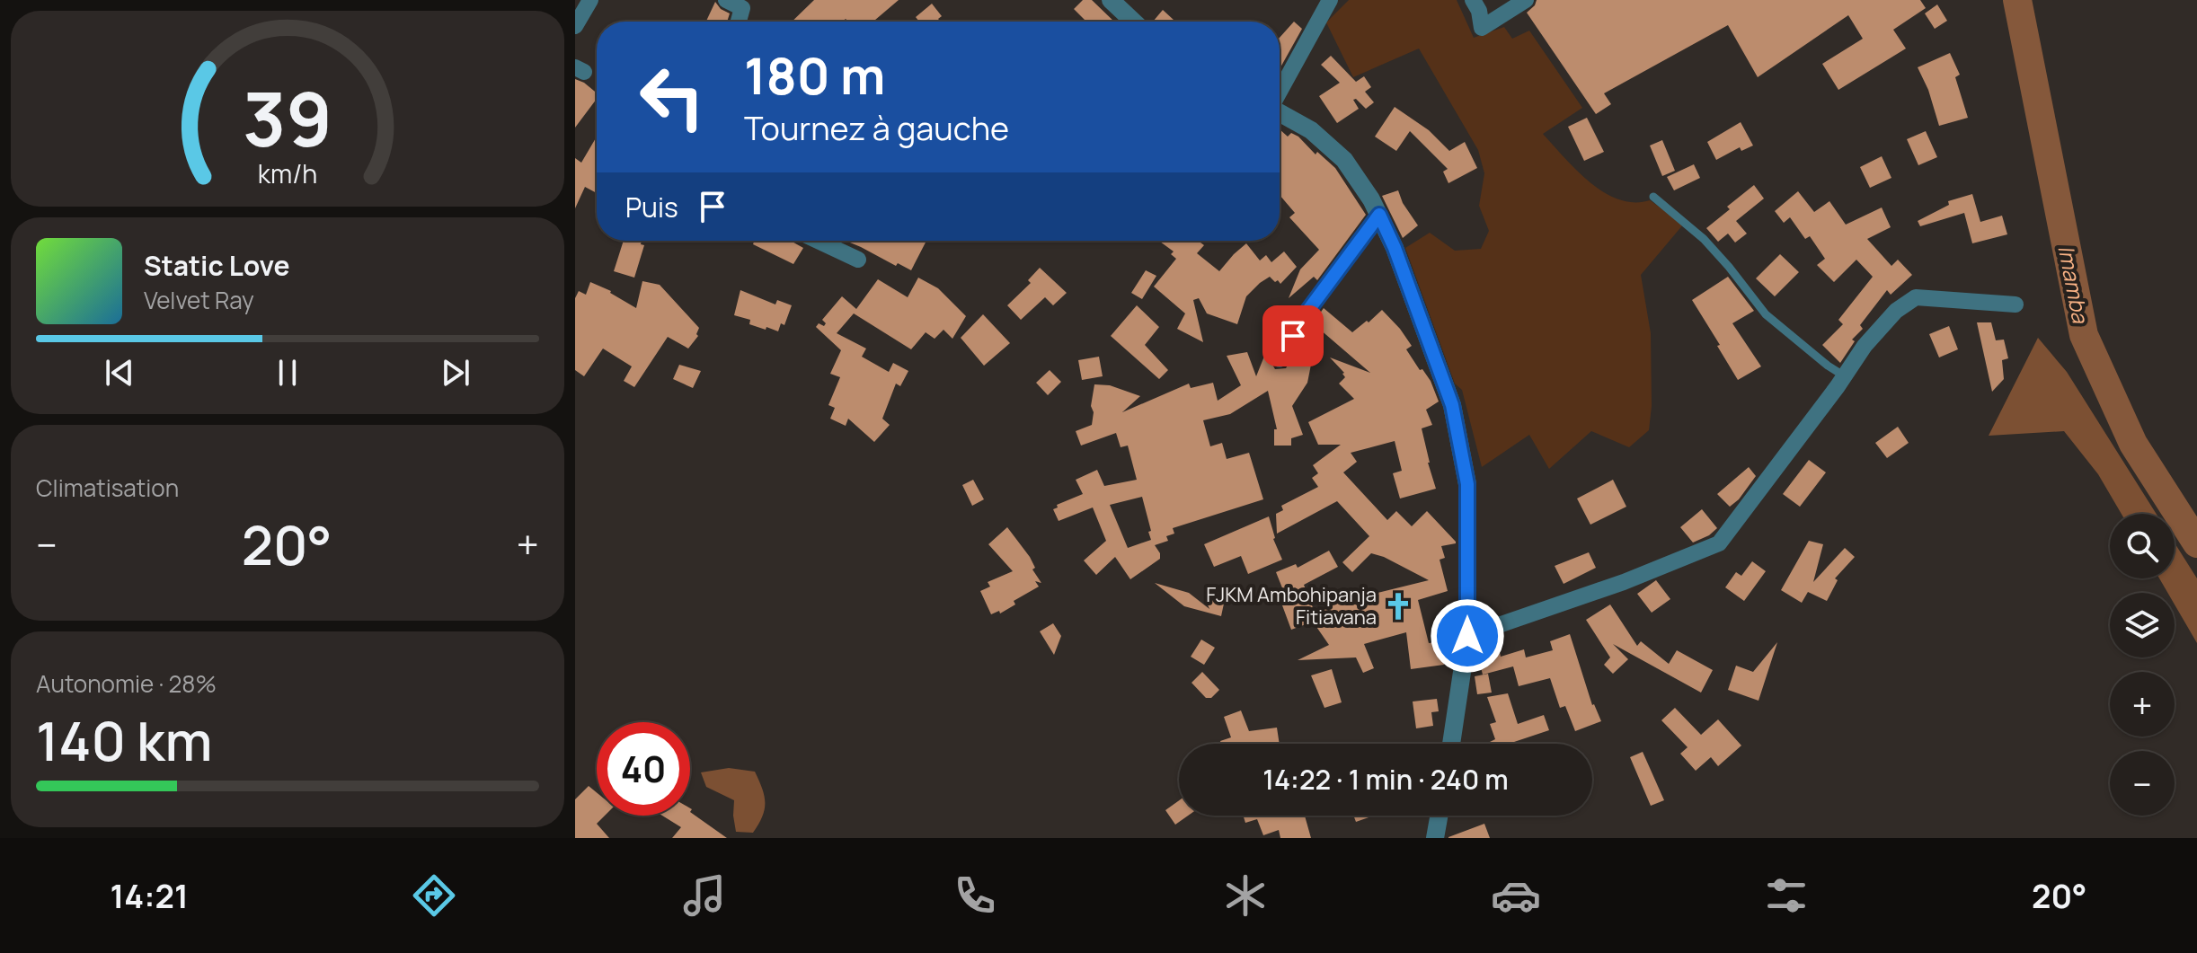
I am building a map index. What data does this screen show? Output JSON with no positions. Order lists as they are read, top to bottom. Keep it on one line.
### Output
{"water":["Imamba"],"places":{"church":["FJKM Ambohipanja Fitiavana"]},"page":{"turn":["180 m","Tournez à gauche"],"then":"Puis","song":["Static Love","Velvet Ray"],"tile":["Climatisation",["Autonomie · 28%","140 km"]],"map_buttons":["+","−"],"heat":["−","20°","+"],"limit":"40","trip":"14:22 · 1 min · 240 m","tabs":["14:21","20°"],"gauge":["39","km/h"]}}
